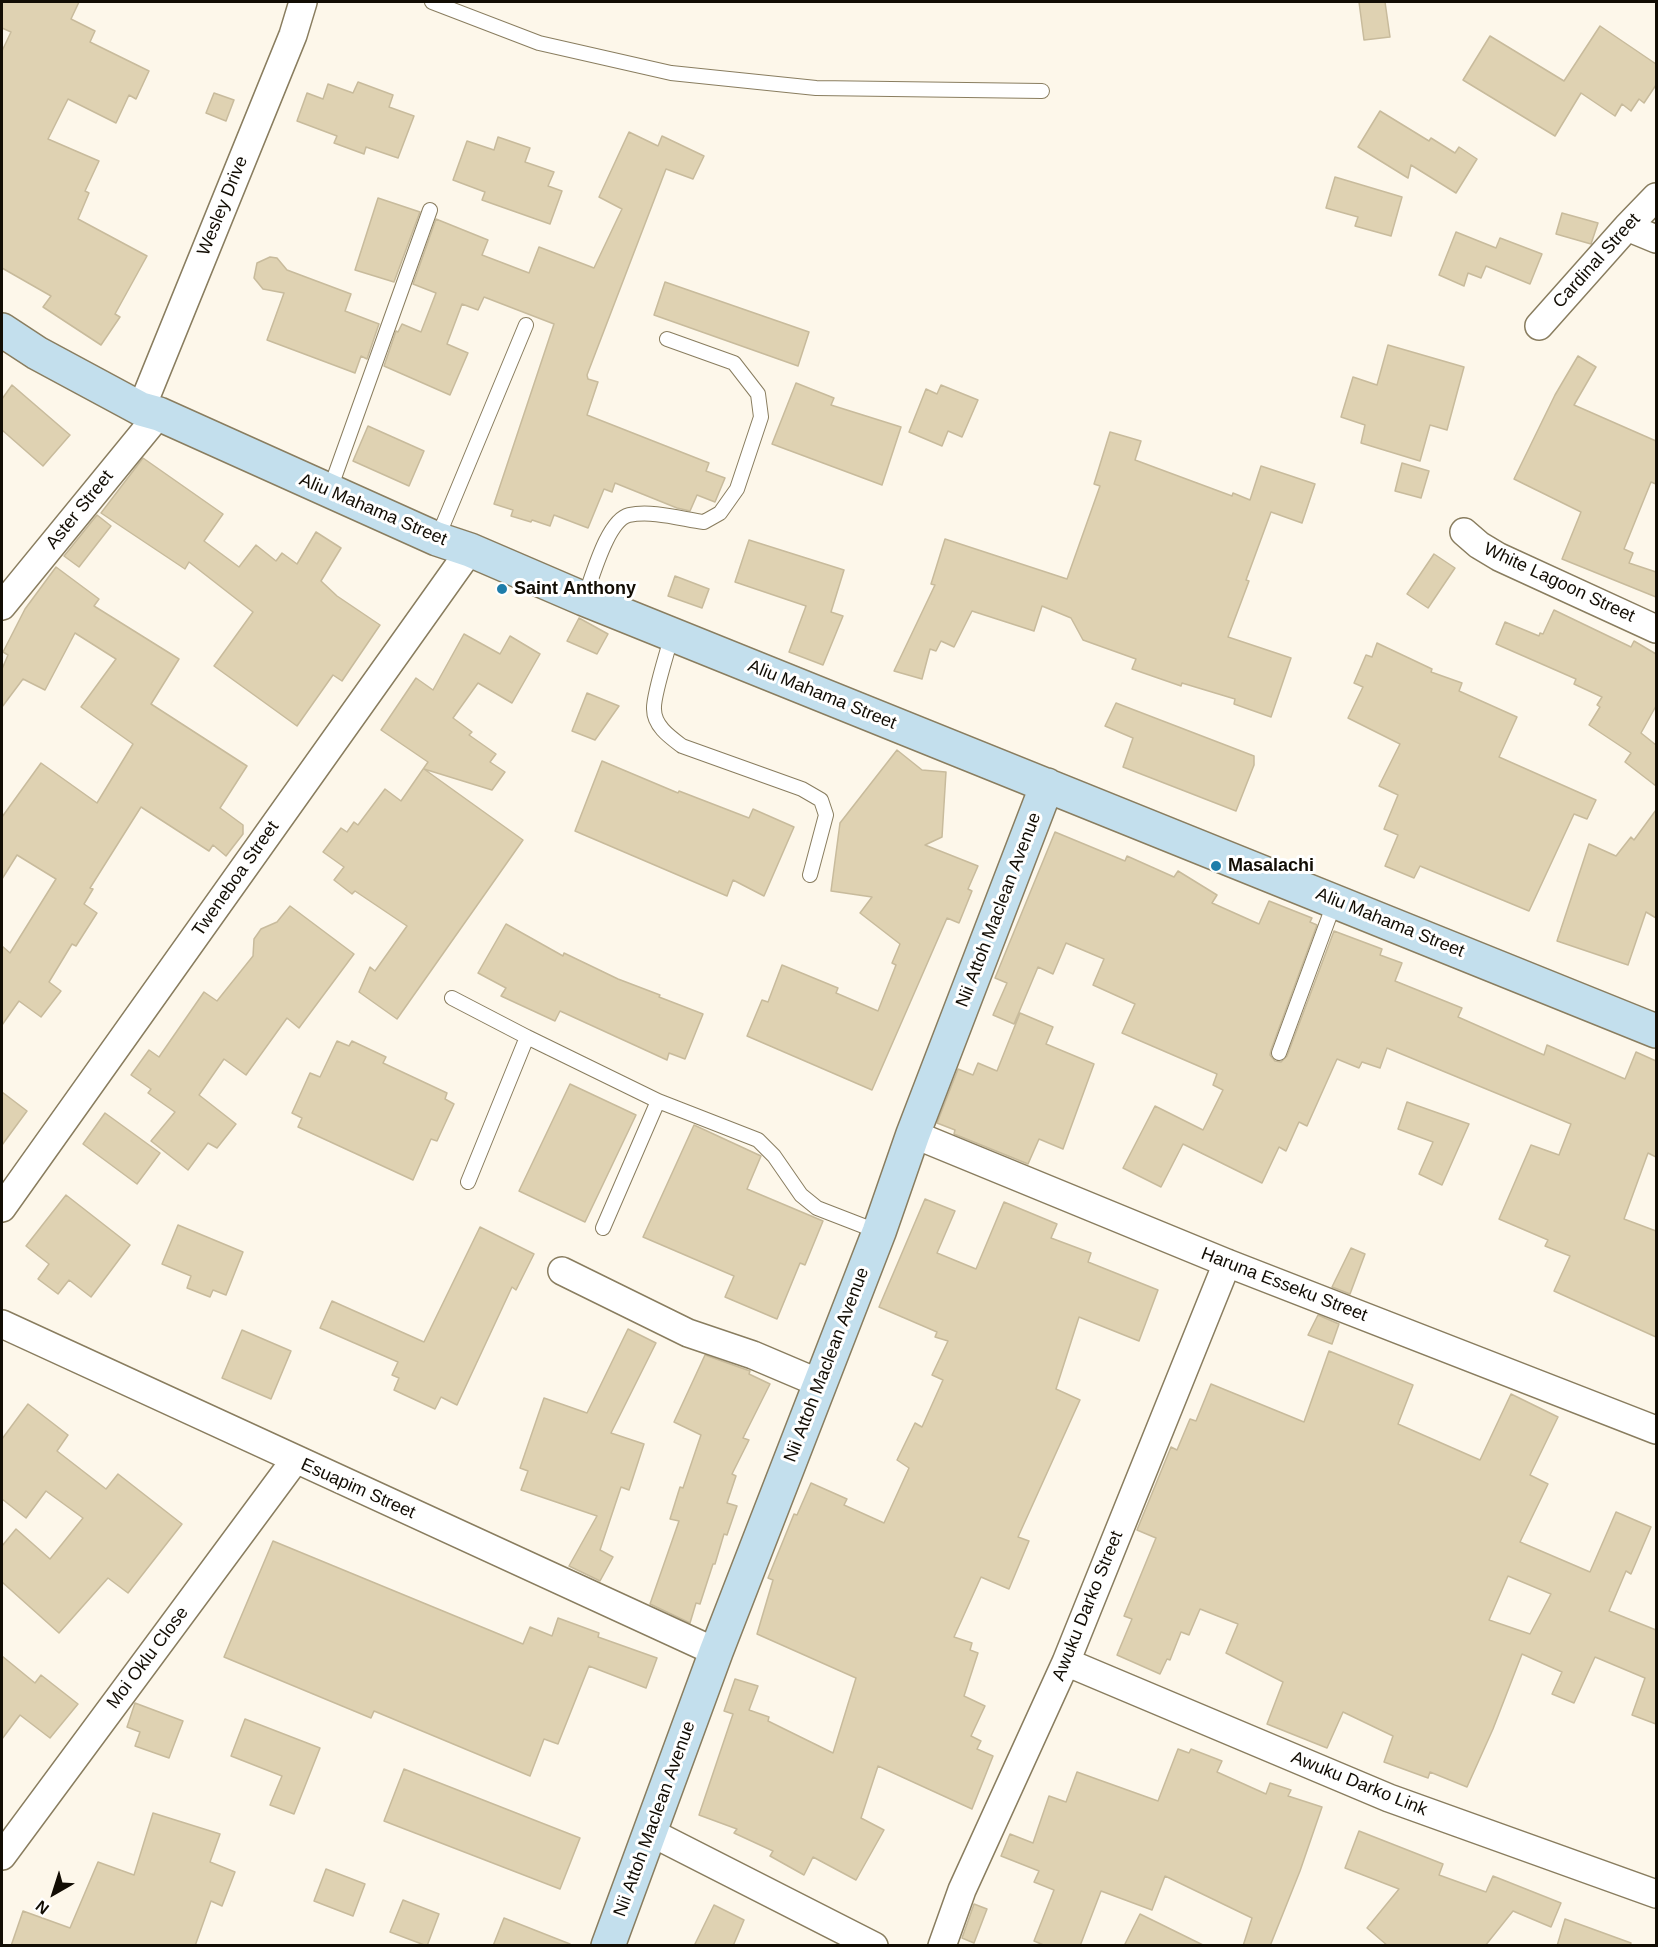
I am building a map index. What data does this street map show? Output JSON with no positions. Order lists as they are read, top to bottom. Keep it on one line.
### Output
{"streets":{"street":["Wesley Drive","Cardinal Street","Aster Street","Aliu Mahama Street","White Lagoon Street","Tweneboa Street","Nii Attoh Maclean Avenue","Haruna Esseku Street","Esuapim Street","Awuku Darko Street","Moi Oklu Close","Awuku Darko Link"]},"crossings":[["Wesley Drive","Aster Street"],["Wesley Drive","Aliu Mahama Street"],["Aster Street","Aliu Mahama Street"],["Aliu Mahama Street","Tweneboa Street"],["Aliu Mahama Street","Nii Attoh Maclean Avenue"],["Nii Attoh Maclean Avenue","Haruna Esseku Street"],["Nii Attoh Maclean Avenue","Esuapim Street"],["Haruna Esseku Street","Awuku Darko Street"],["Esuapim Street","Moi Oklu Close"],["Awuku Darko Street","Awuku Darko Link"]],"places":["Saint Anthony","Masalachi"],"north":"bottom left"}
